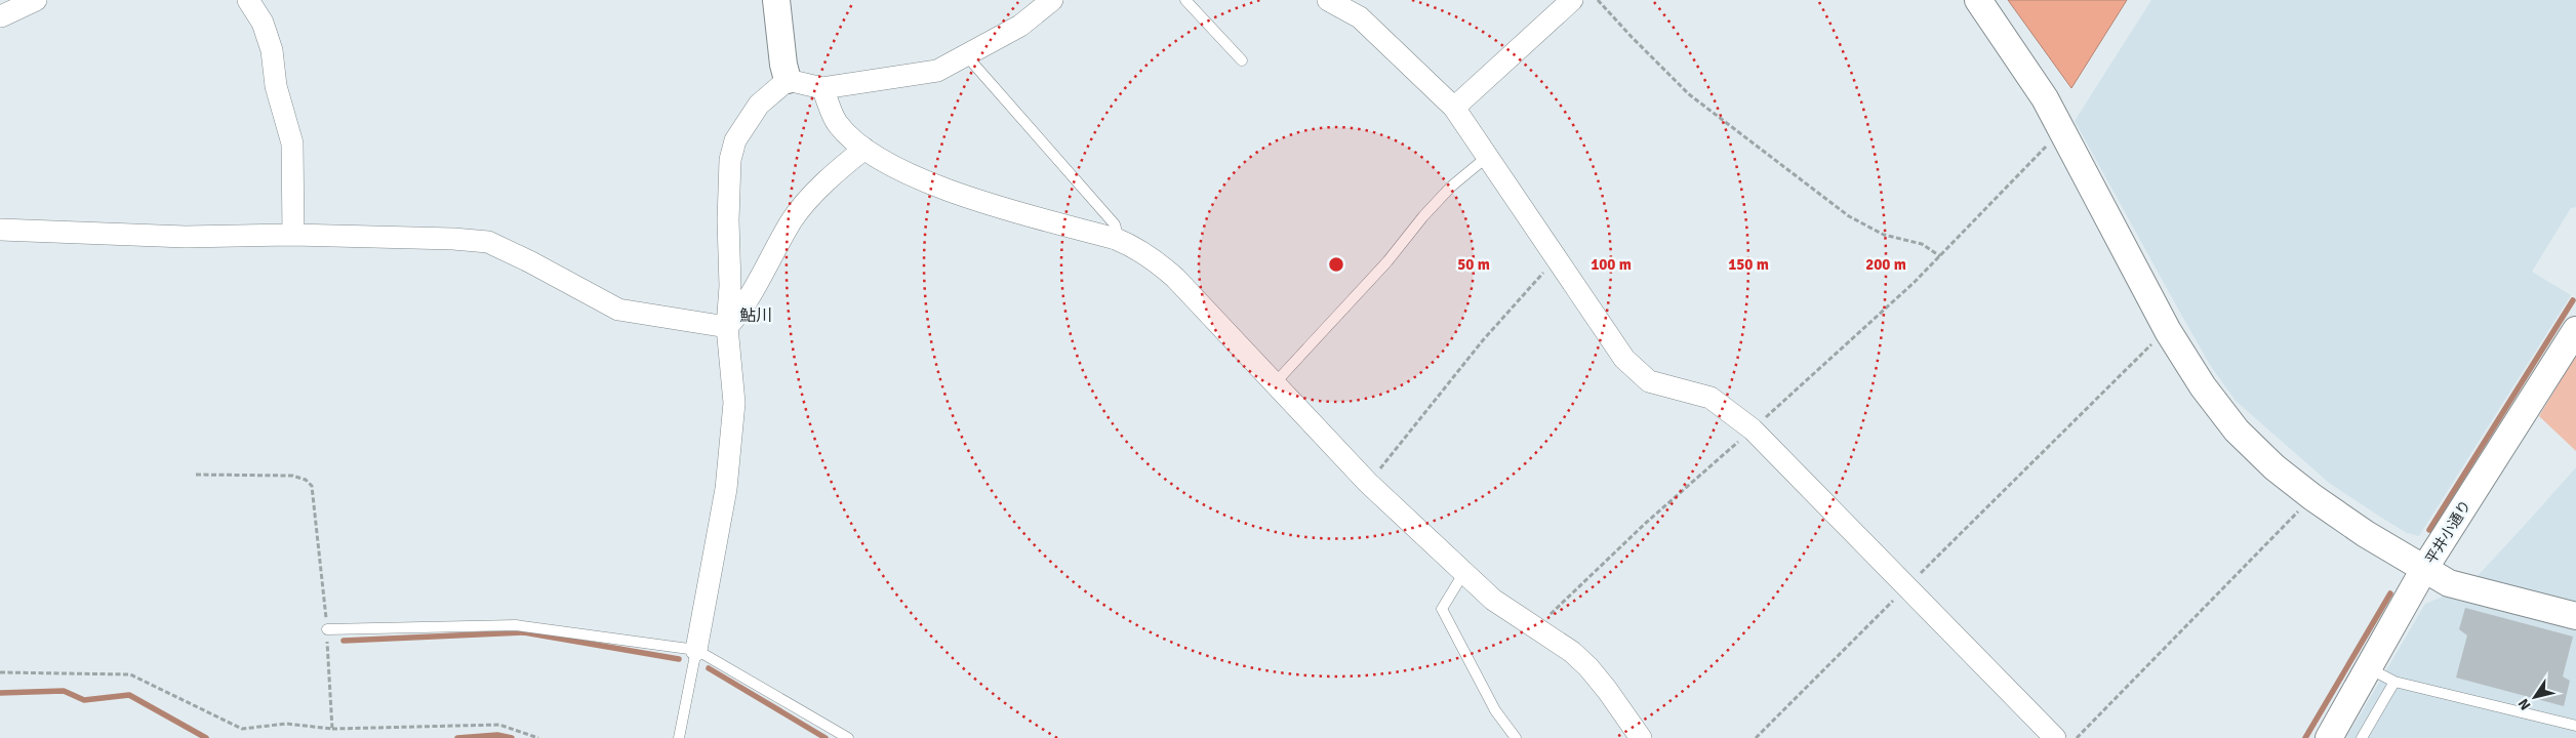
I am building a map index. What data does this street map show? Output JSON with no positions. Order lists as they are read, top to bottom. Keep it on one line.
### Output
{"streets":{"street":["平井小通り"]},"districts":["鮎川"],"north":"bottom left","rings":["50 m","100 m","150 m","200 m"]}
